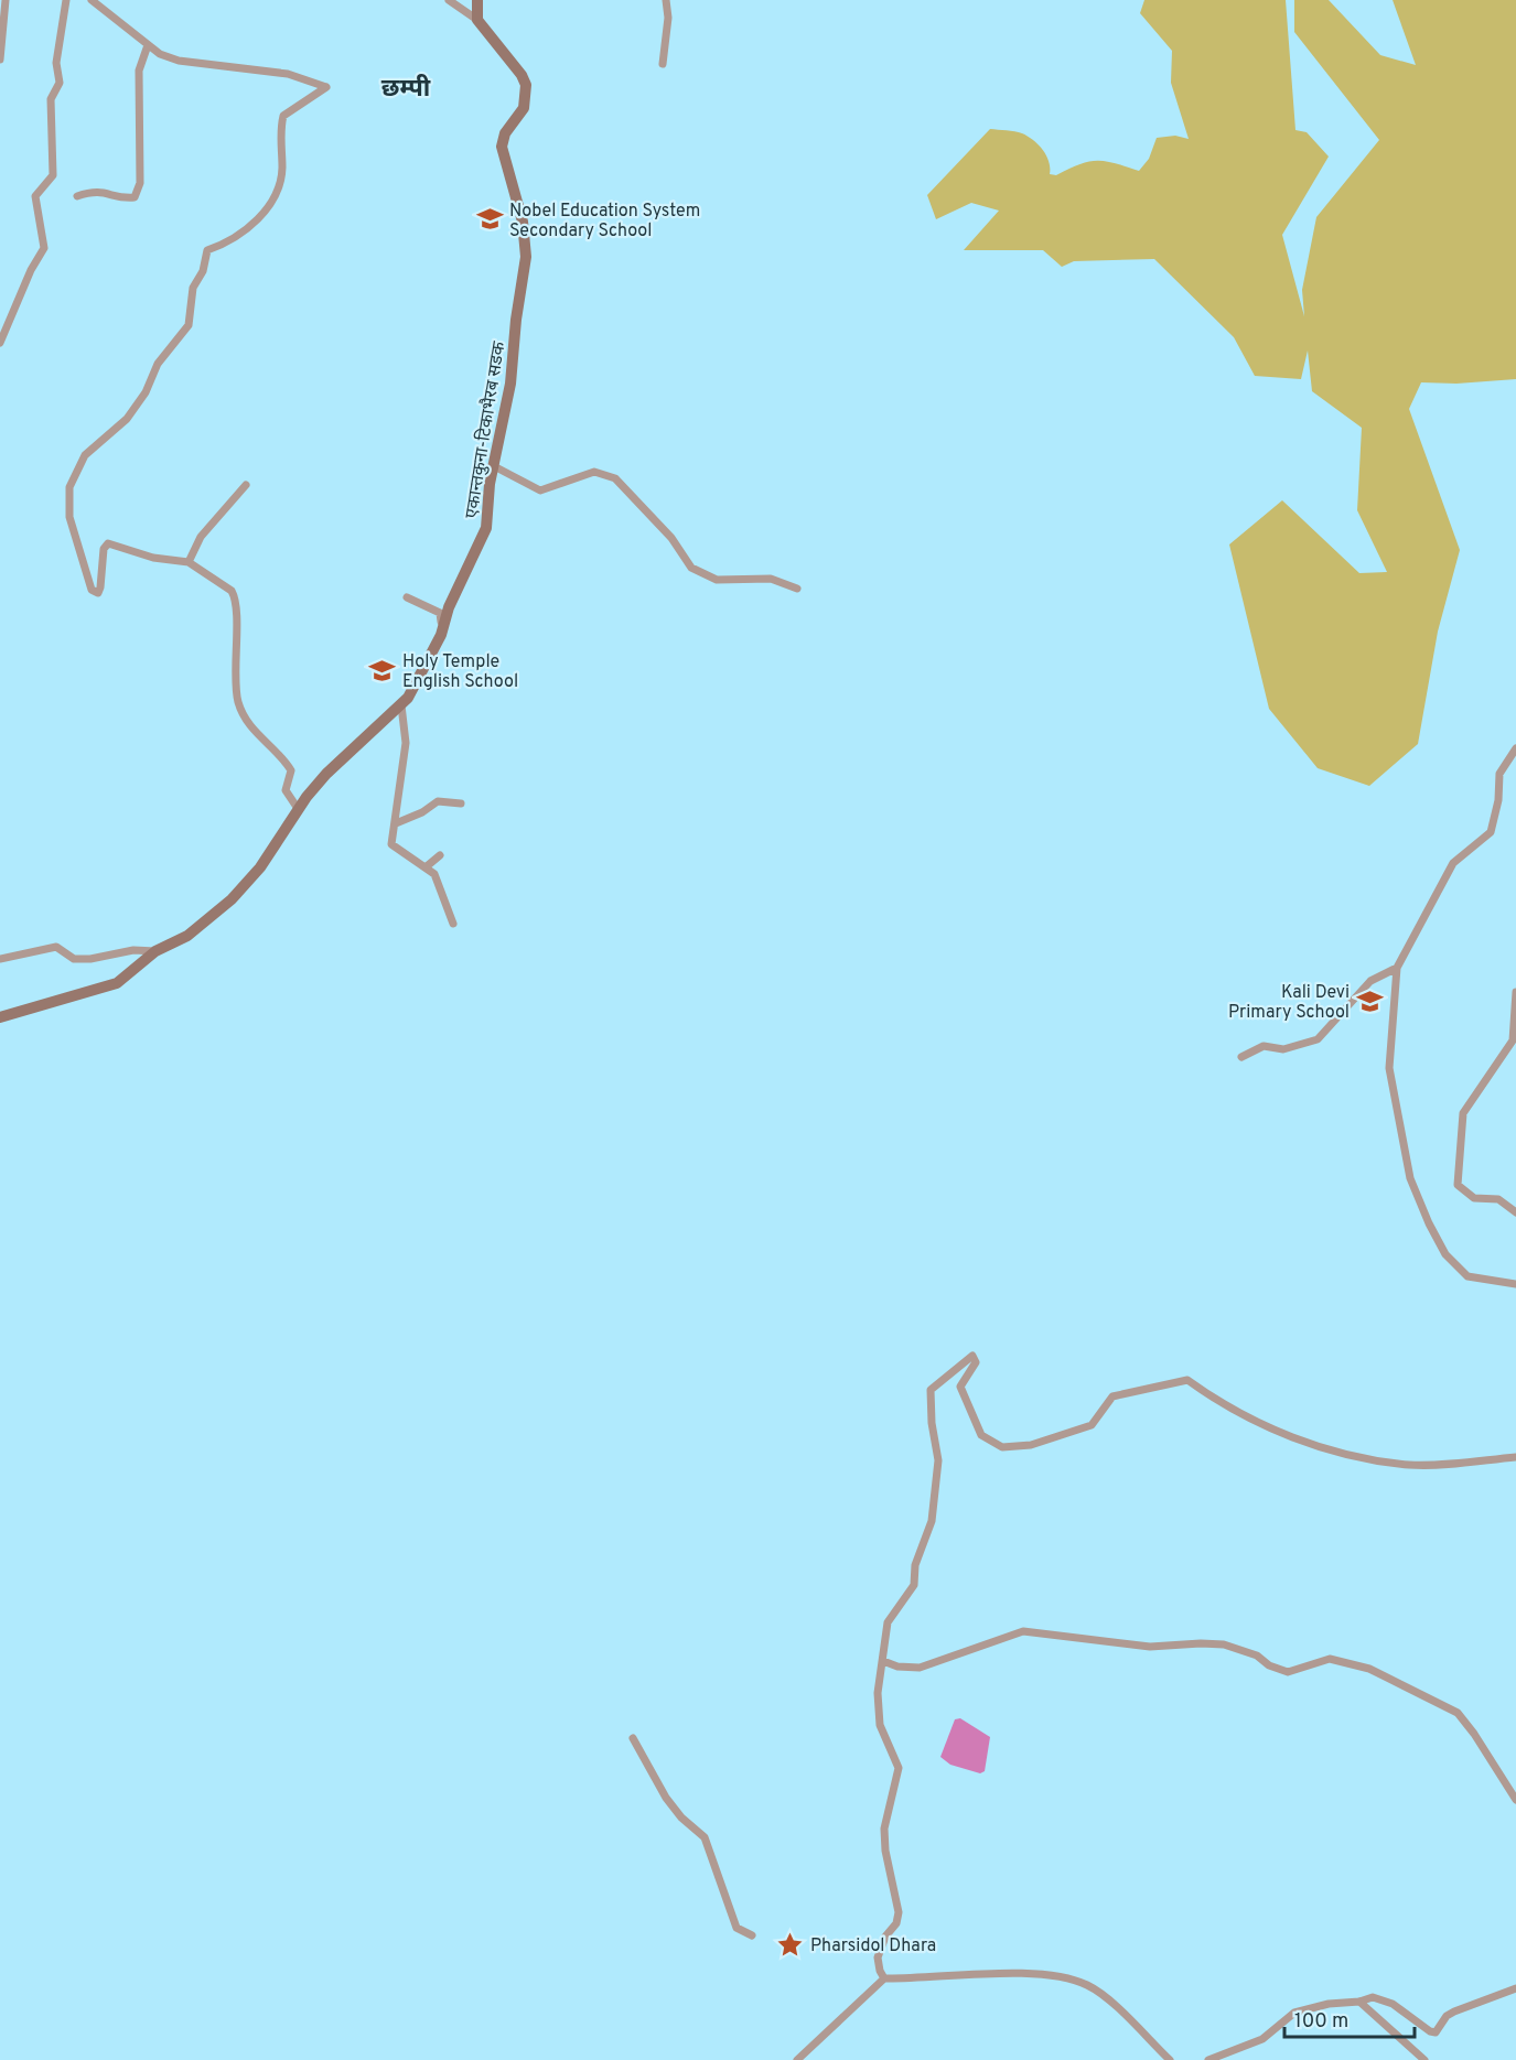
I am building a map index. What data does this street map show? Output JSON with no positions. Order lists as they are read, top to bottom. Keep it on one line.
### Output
{"streets":{"main road":["एकान्तकुना-टिकाभैरब सडक"]},"districts":["छम्पी"],"places":{"school or university":["Nobel Education System Secondary School","Holy Temple English School","Kali Devi Primary School"],"place":["Pharsidol Dhara"]},"scale_bar":"100 m"}
